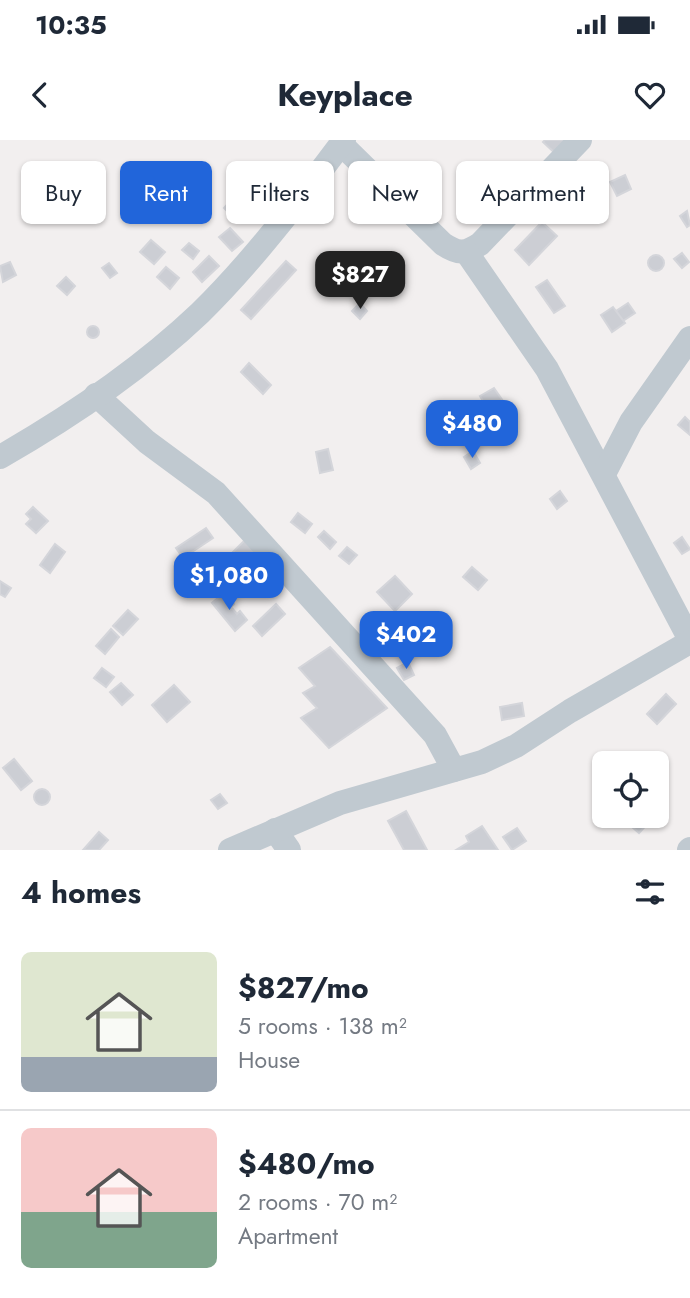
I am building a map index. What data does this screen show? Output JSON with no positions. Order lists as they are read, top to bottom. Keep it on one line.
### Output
{"page":{"status":"10:35","header":"Keyplace","chip":["Buy","Rent","Filters","New","Apartment"],"price":["$827","$480","$1,080","$402"],"heading":"4 homes","list":[{"name":"$827/mo","note":"5 rooms · 138 m² · House"},{"name":"$480/mo","note":"2 rooms · 70 m² · Apartment"}]}}
